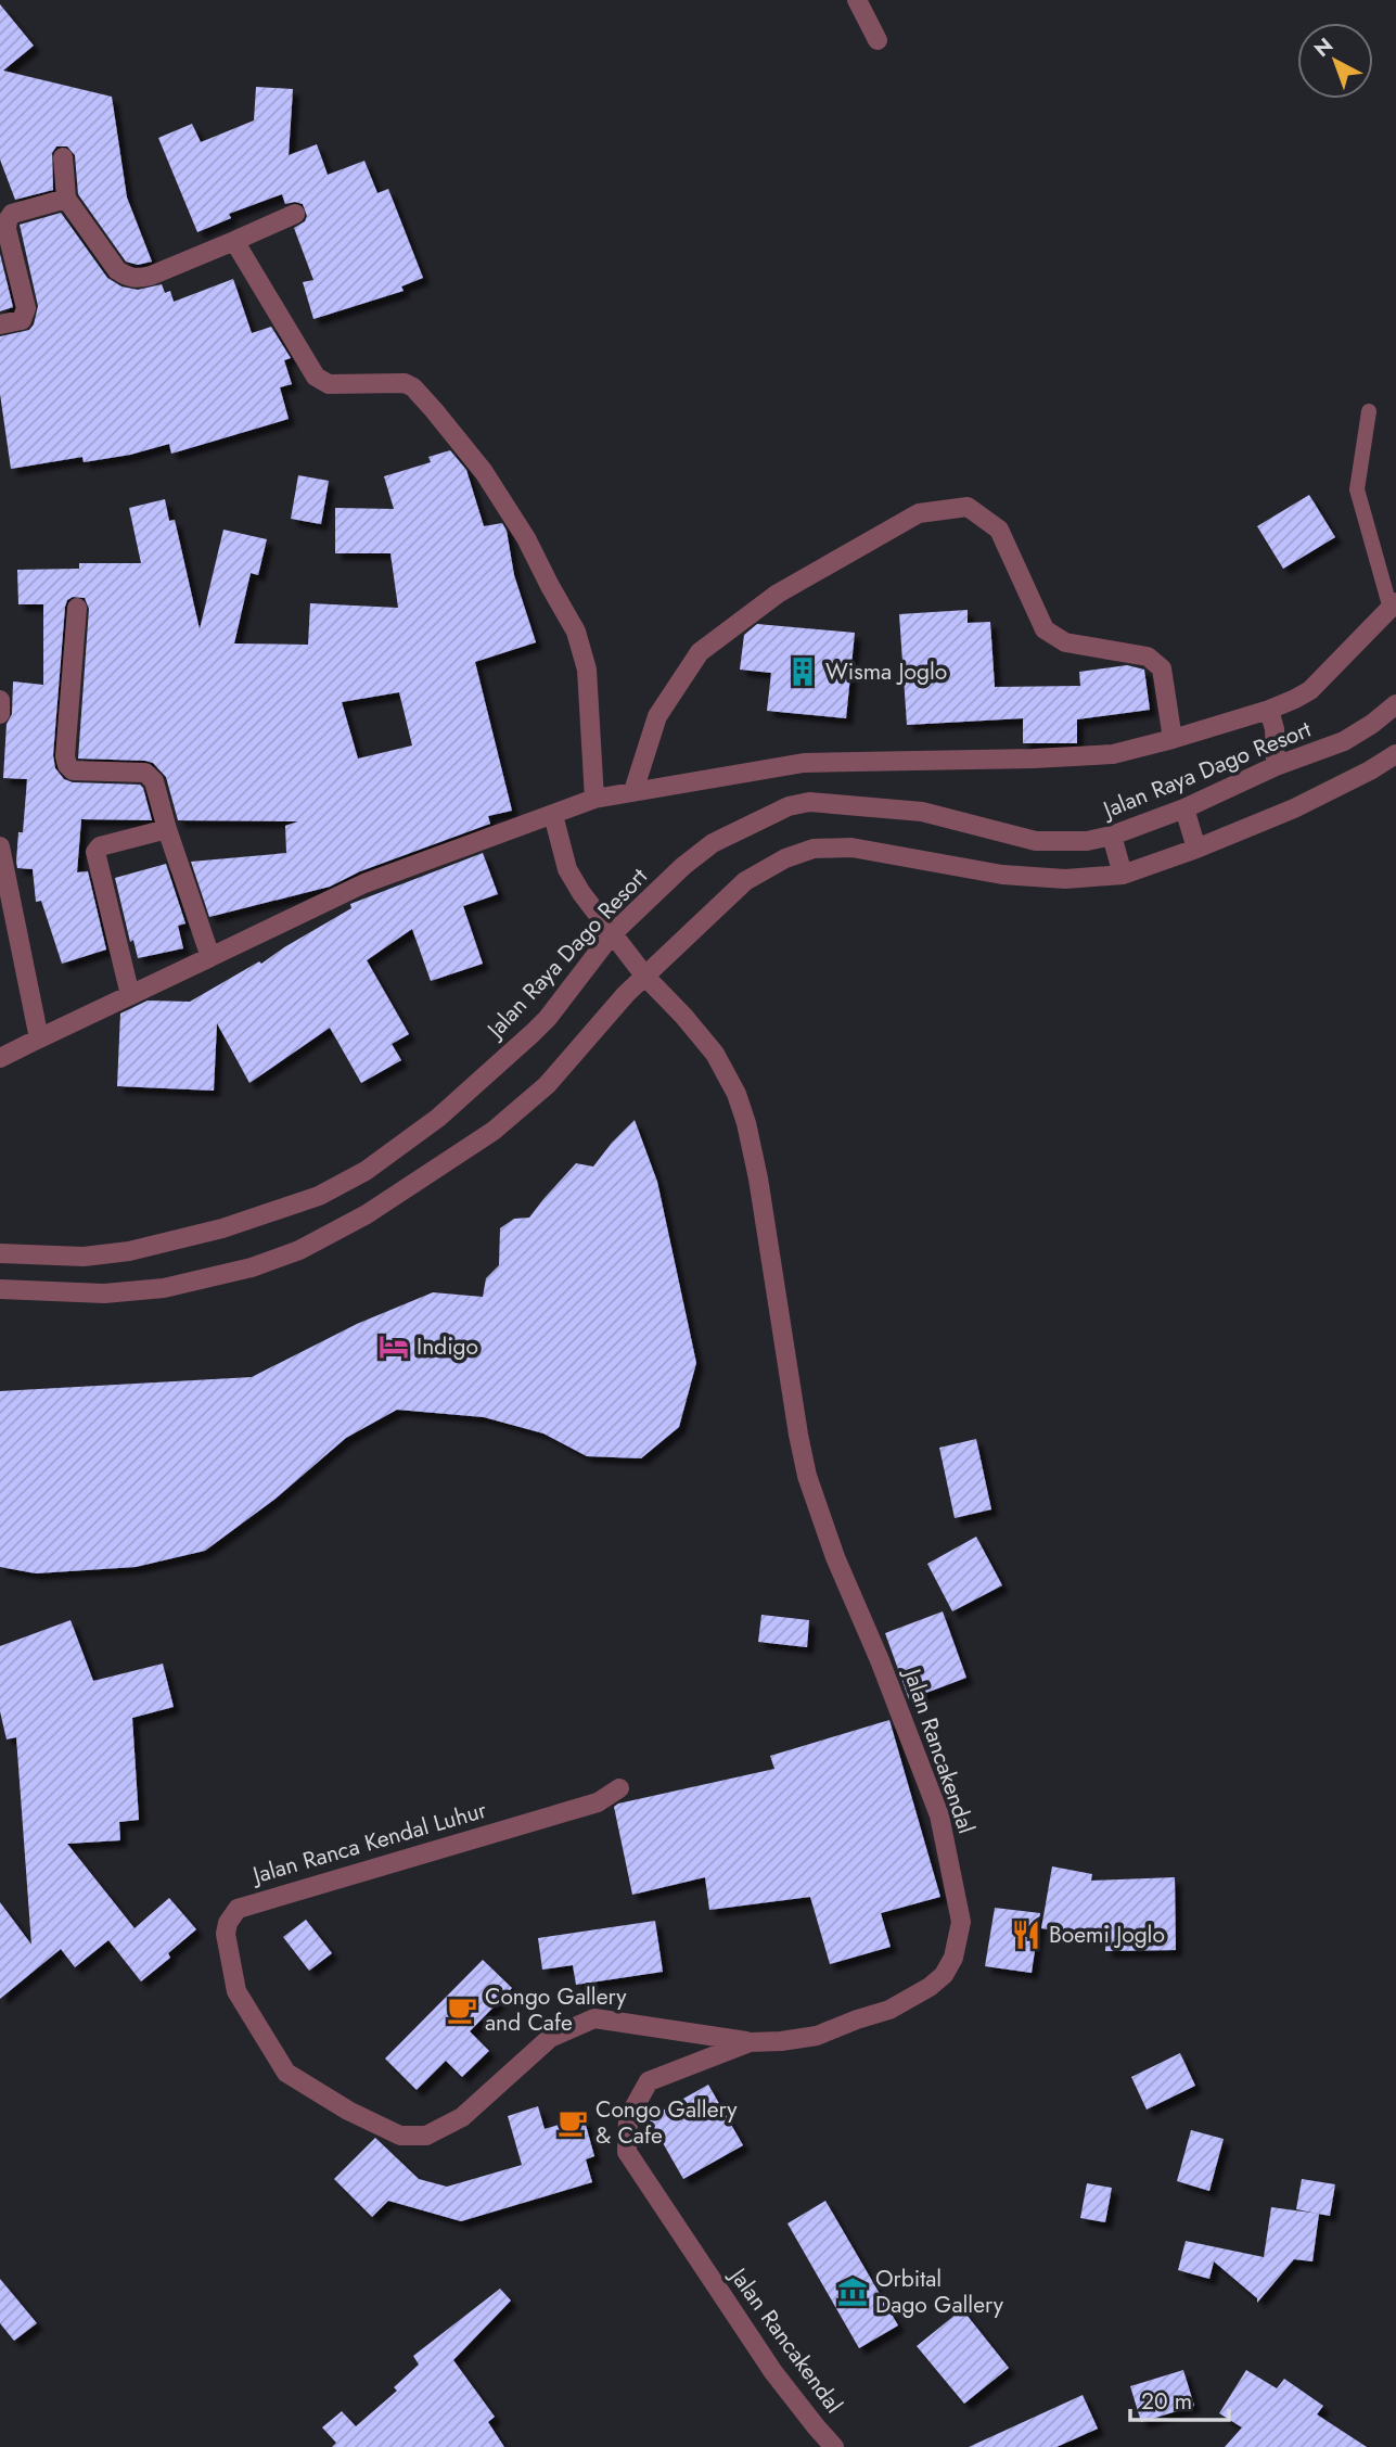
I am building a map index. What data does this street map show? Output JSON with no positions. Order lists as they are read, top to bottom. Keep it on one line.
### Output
{"streets":{"street":["Jalan Raya Dago Resort","Jalan Rancakendal","Jalan Ranca Kendal Luhur"]},"crossings":[["Jalan Raya Dago Resort","Jalan Rancakendal"],["Jalan Rancakendal","Jalan Ranca Kendal Luhur"]],"places":{"building":["Wisma Joglo"],"hotel":["Indigo"],"restaurant":["Boemi Joglo"],"cafe":["Congo Gallery and Cafe","Congo Gallery & Cafe"],"museum":["Orbital Dago Gallery"]},"scale_bar":"20 m","north":"top left"}
